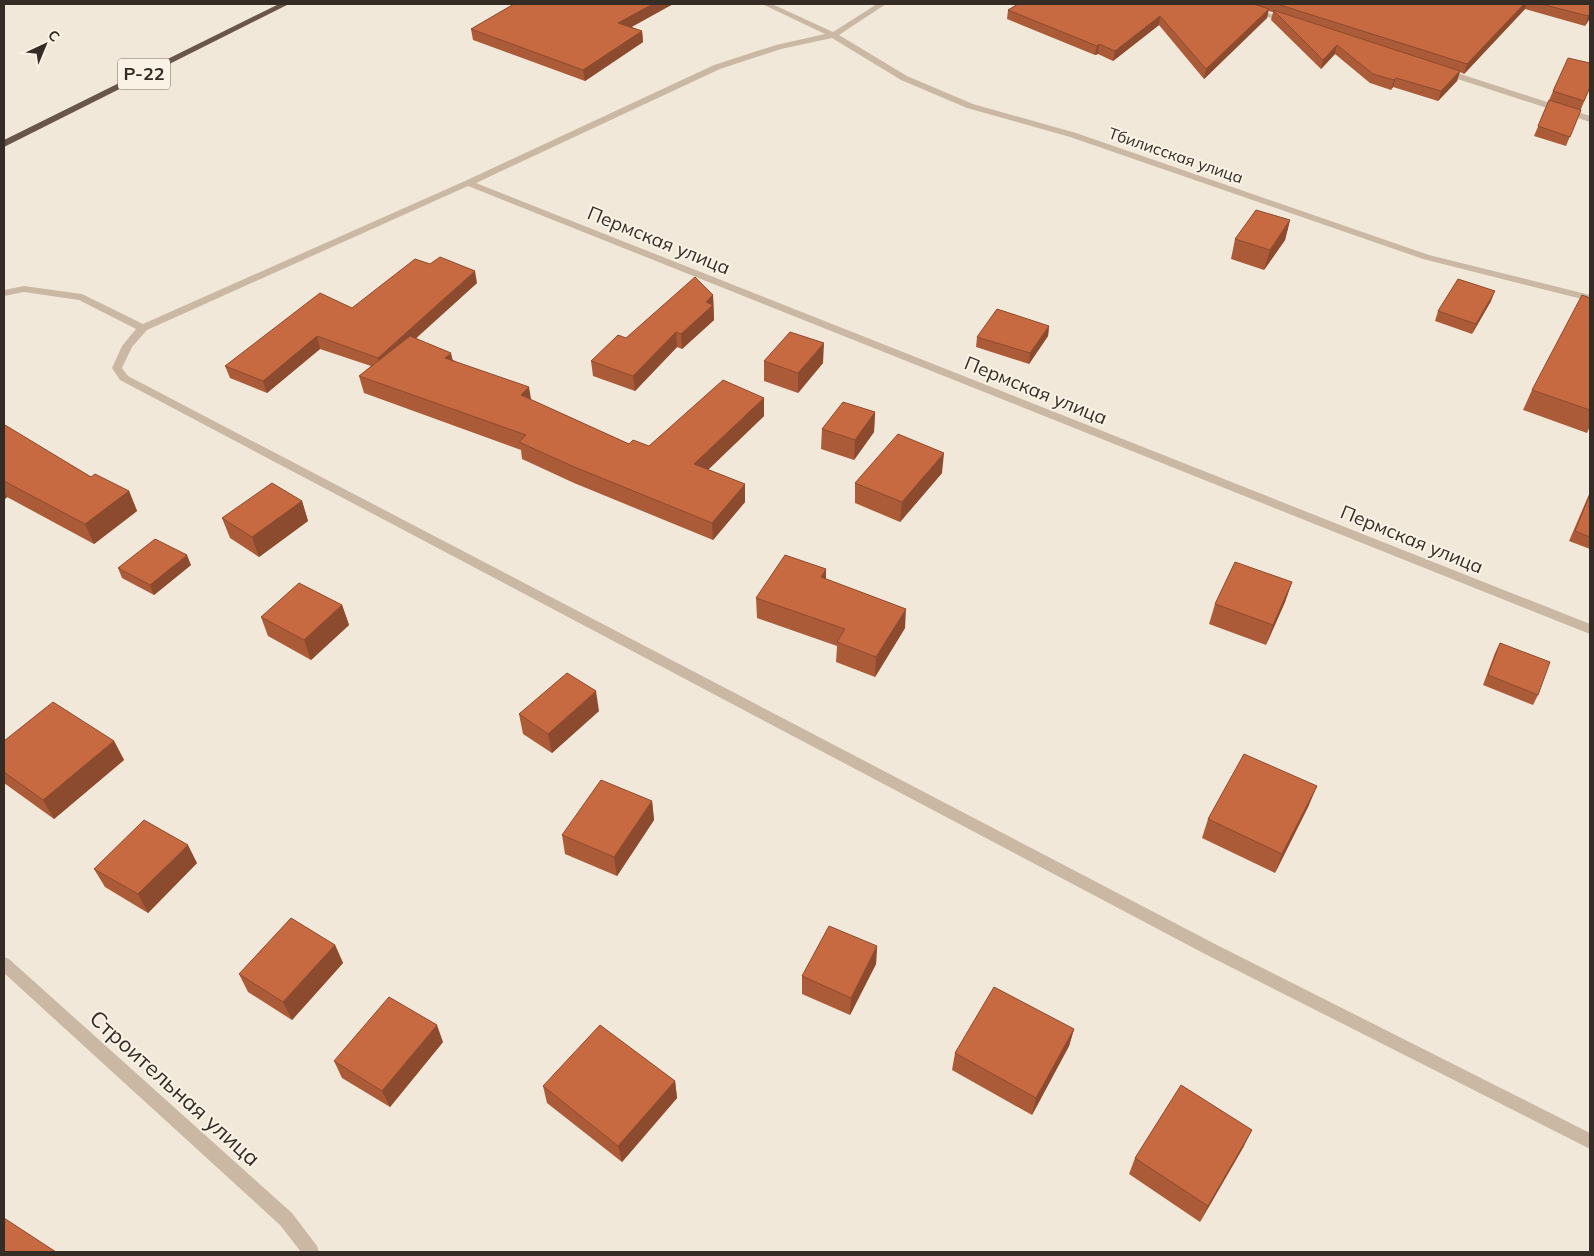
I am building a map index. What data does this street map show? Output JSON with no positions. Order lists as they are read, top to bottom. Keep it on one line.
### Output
{"streets":{"highway":["Р-22"],"street":["Тбилисская улица","Пермская улица","Строительная улица"]},"north":"top right"}
